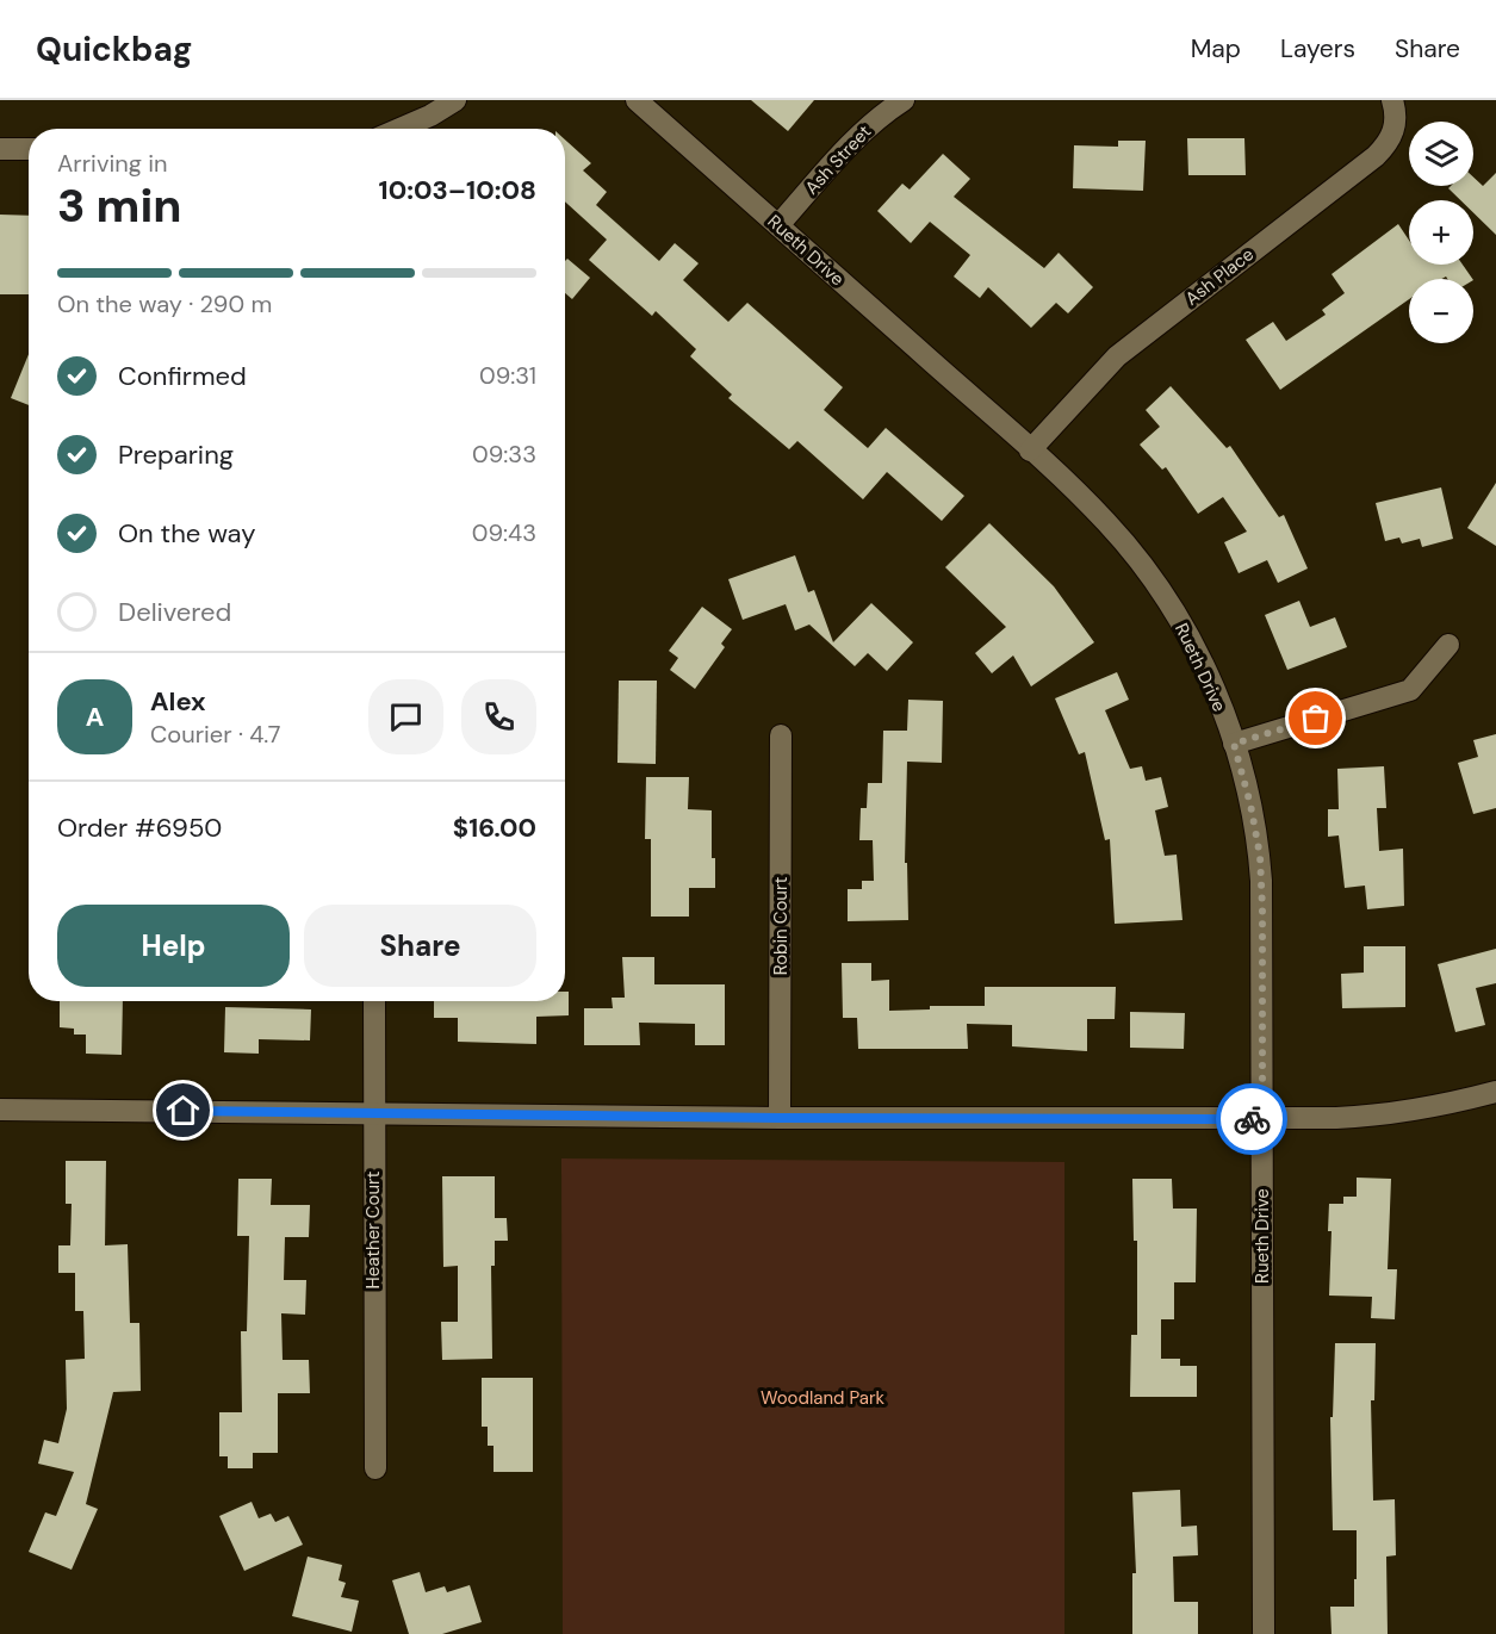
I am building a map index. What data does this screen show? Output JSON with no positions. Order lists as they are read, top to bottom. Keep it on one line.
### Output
{"streets":{"street":["Ash Street","Rueth Drive","Ash Place","Robin Court","Heather Court"]},"crossings":[["Ash Street","Rueth Drive"],["Rueth Drive","Ash Place"]],"parks":["Woodland Park"],"page":{"header":"Quickbag","nav":["Map","Layers","Share"],"map_buttons":["+","−"],"heading":["3 min","Arriving in","10:03–10:08"],"panel":["Alex","Courier · 4.7","Order #6950","$16.00"],"bar":"On the way · 290 m","list":[["Confirmed","09:31"],["Preparing","09:33"],["On the way","09:43"],"Delivered"],"round":"A","buttons":["Help","Share"]}}
